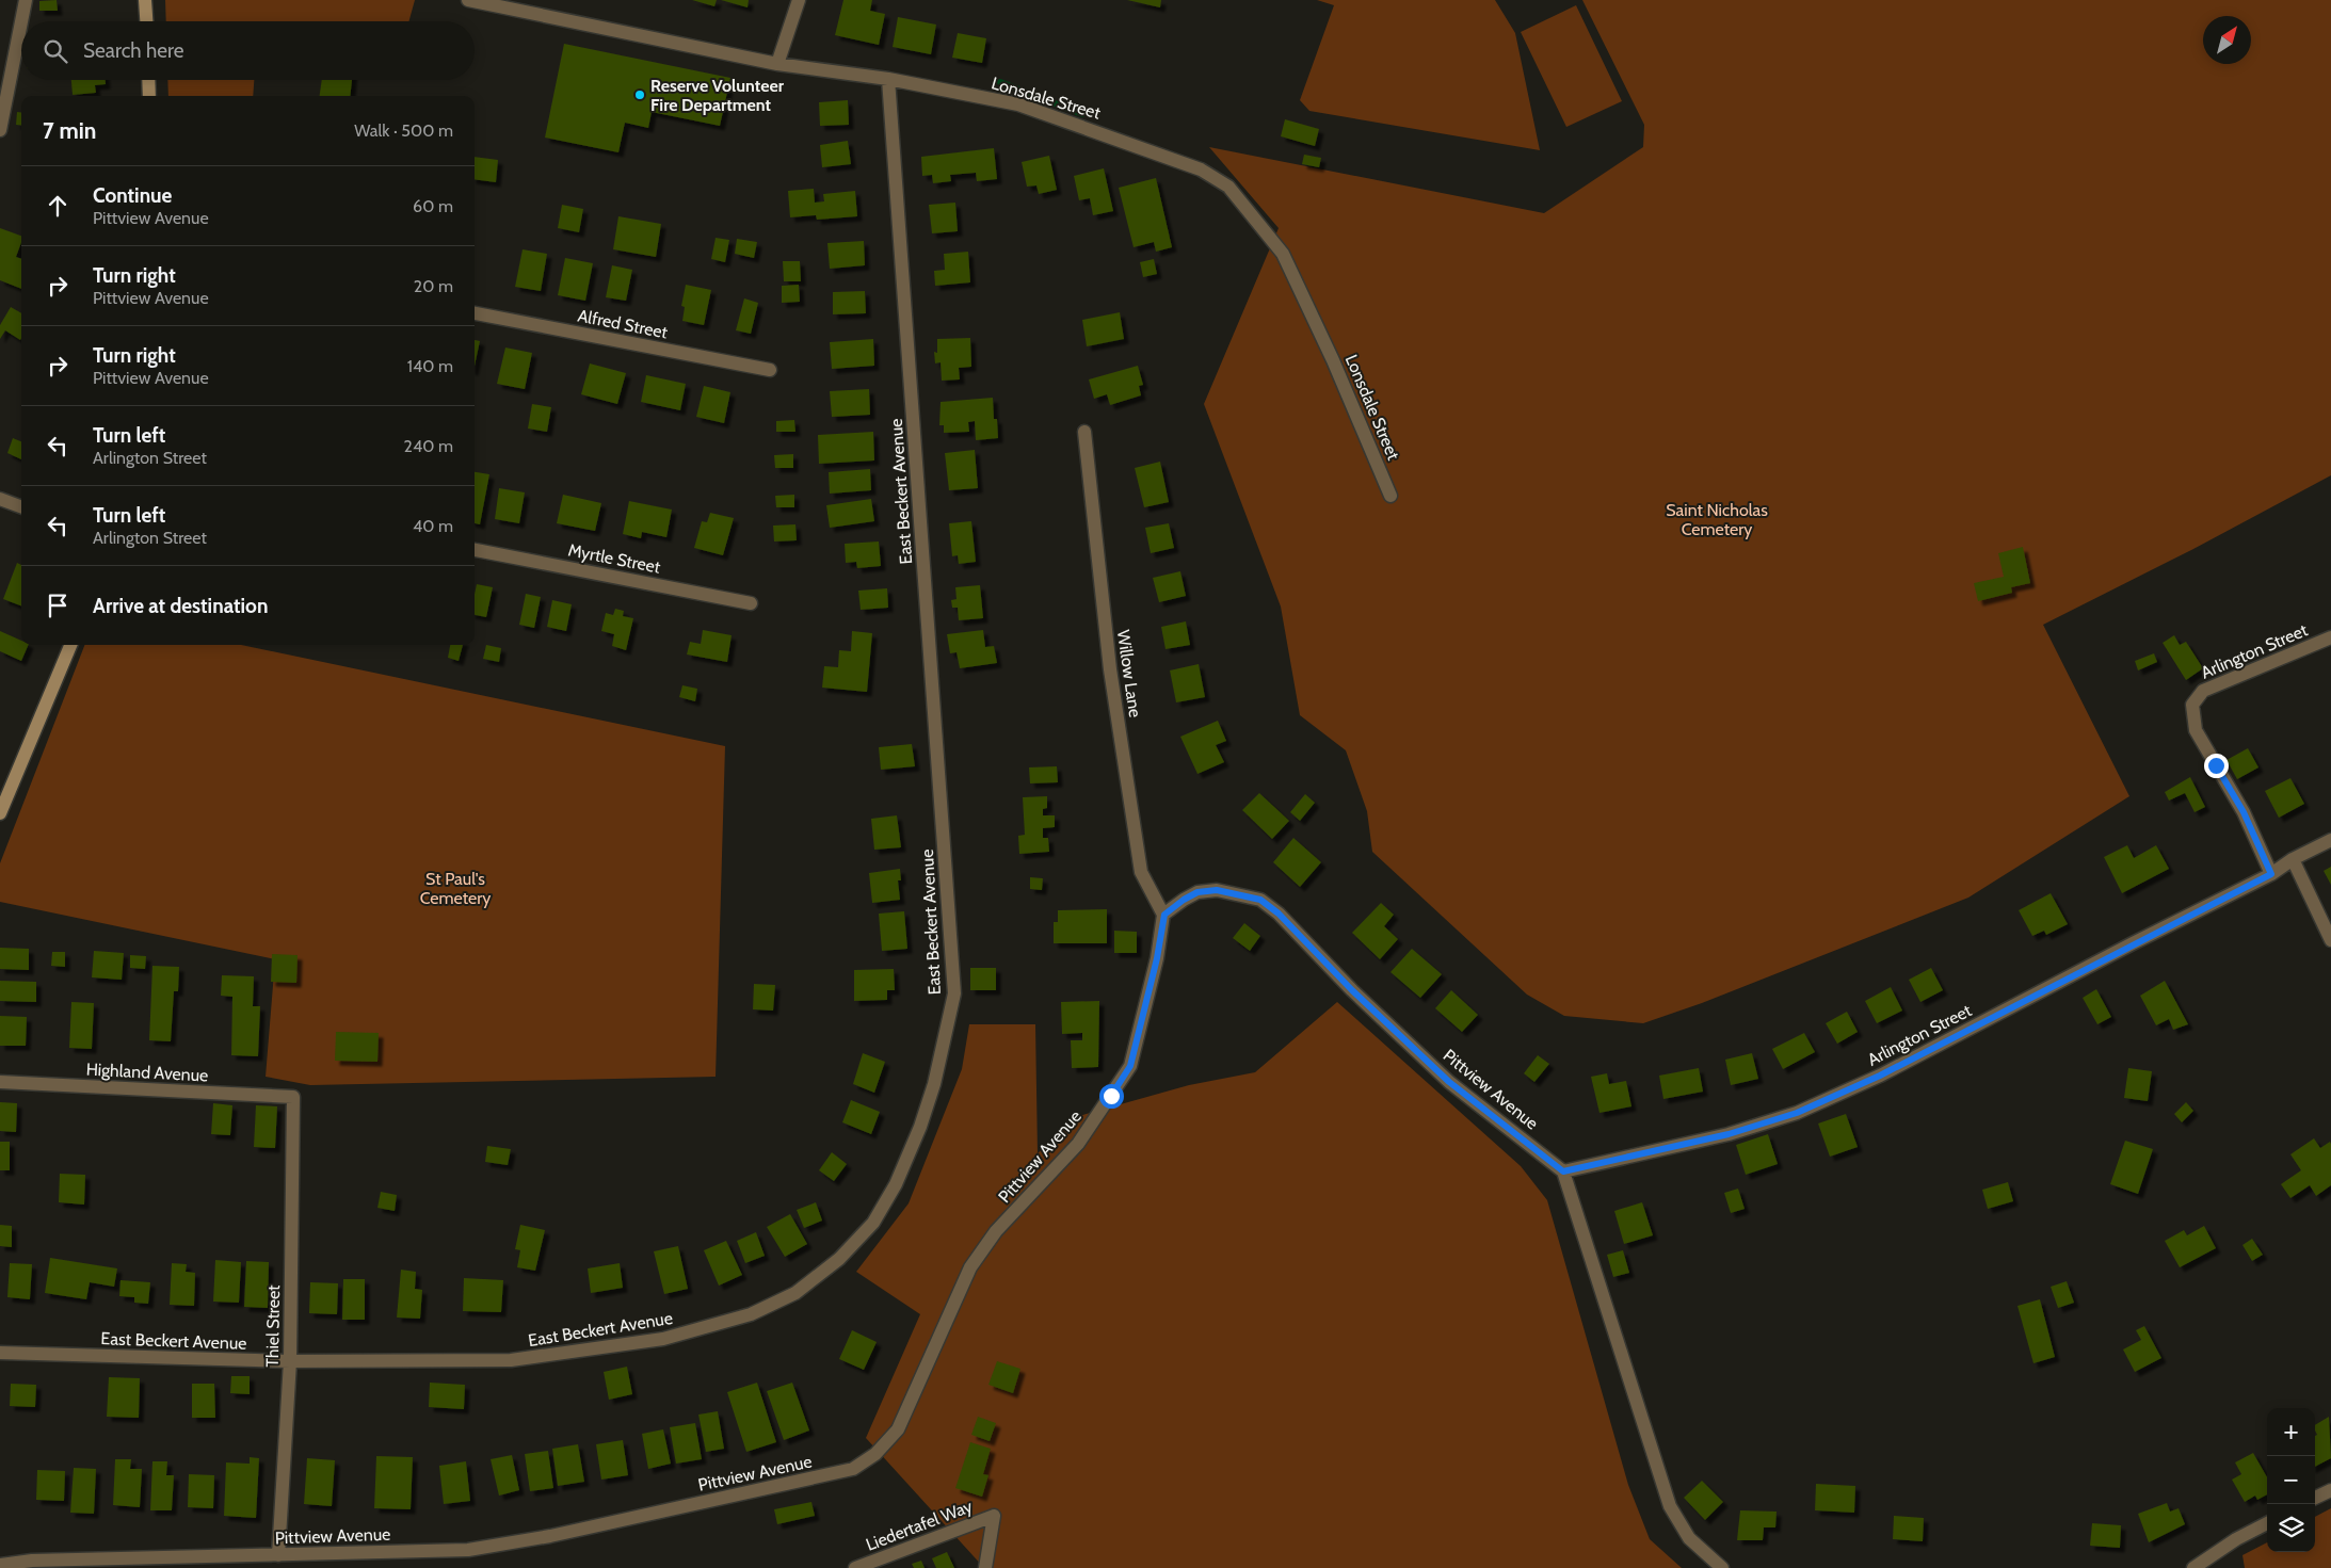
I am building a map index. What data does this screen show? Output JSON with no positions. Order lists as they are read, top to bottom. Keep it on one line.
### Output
{"streets":{"street":["Lonsdale Street","Alfred Street","East Beckert Avenue","Myrtle Street","Arlington Street","Willow Lane","Highland Avenue","Pittview Avenue","Thiel Street","Liedertafel Way"]},"crossings":[["Lonsdale Street","East Beckert Avenue"],["East Beckert Avenue","Thiel Street"],["Arlington Street","Pittview Avenue"],["Willow Lane","Pittview Avenue"],["Highland Avenue","Thiel Street"],["Pittview Avenue","Thiel Street"]],"parks":["Saint Nicholas Cemetery","St Paul's Cemetery"],"places":["Reserve Volunteer Fire Department"],"north":"top right","page":{"search":"Search here","heading":["7 min","Walk · 500 m"],"list":[["Continue","Pittview Avenue","60 m"],["Turn right","Pittview Avenue","20 m"],["Turn right","Pittview Avenue","140 m"],["Turn left","Arlington Street","240 m"],["Turn left","Arlington Street","40 m"],"Arrive at destination"],"map_buttons":["+","−"]}}
